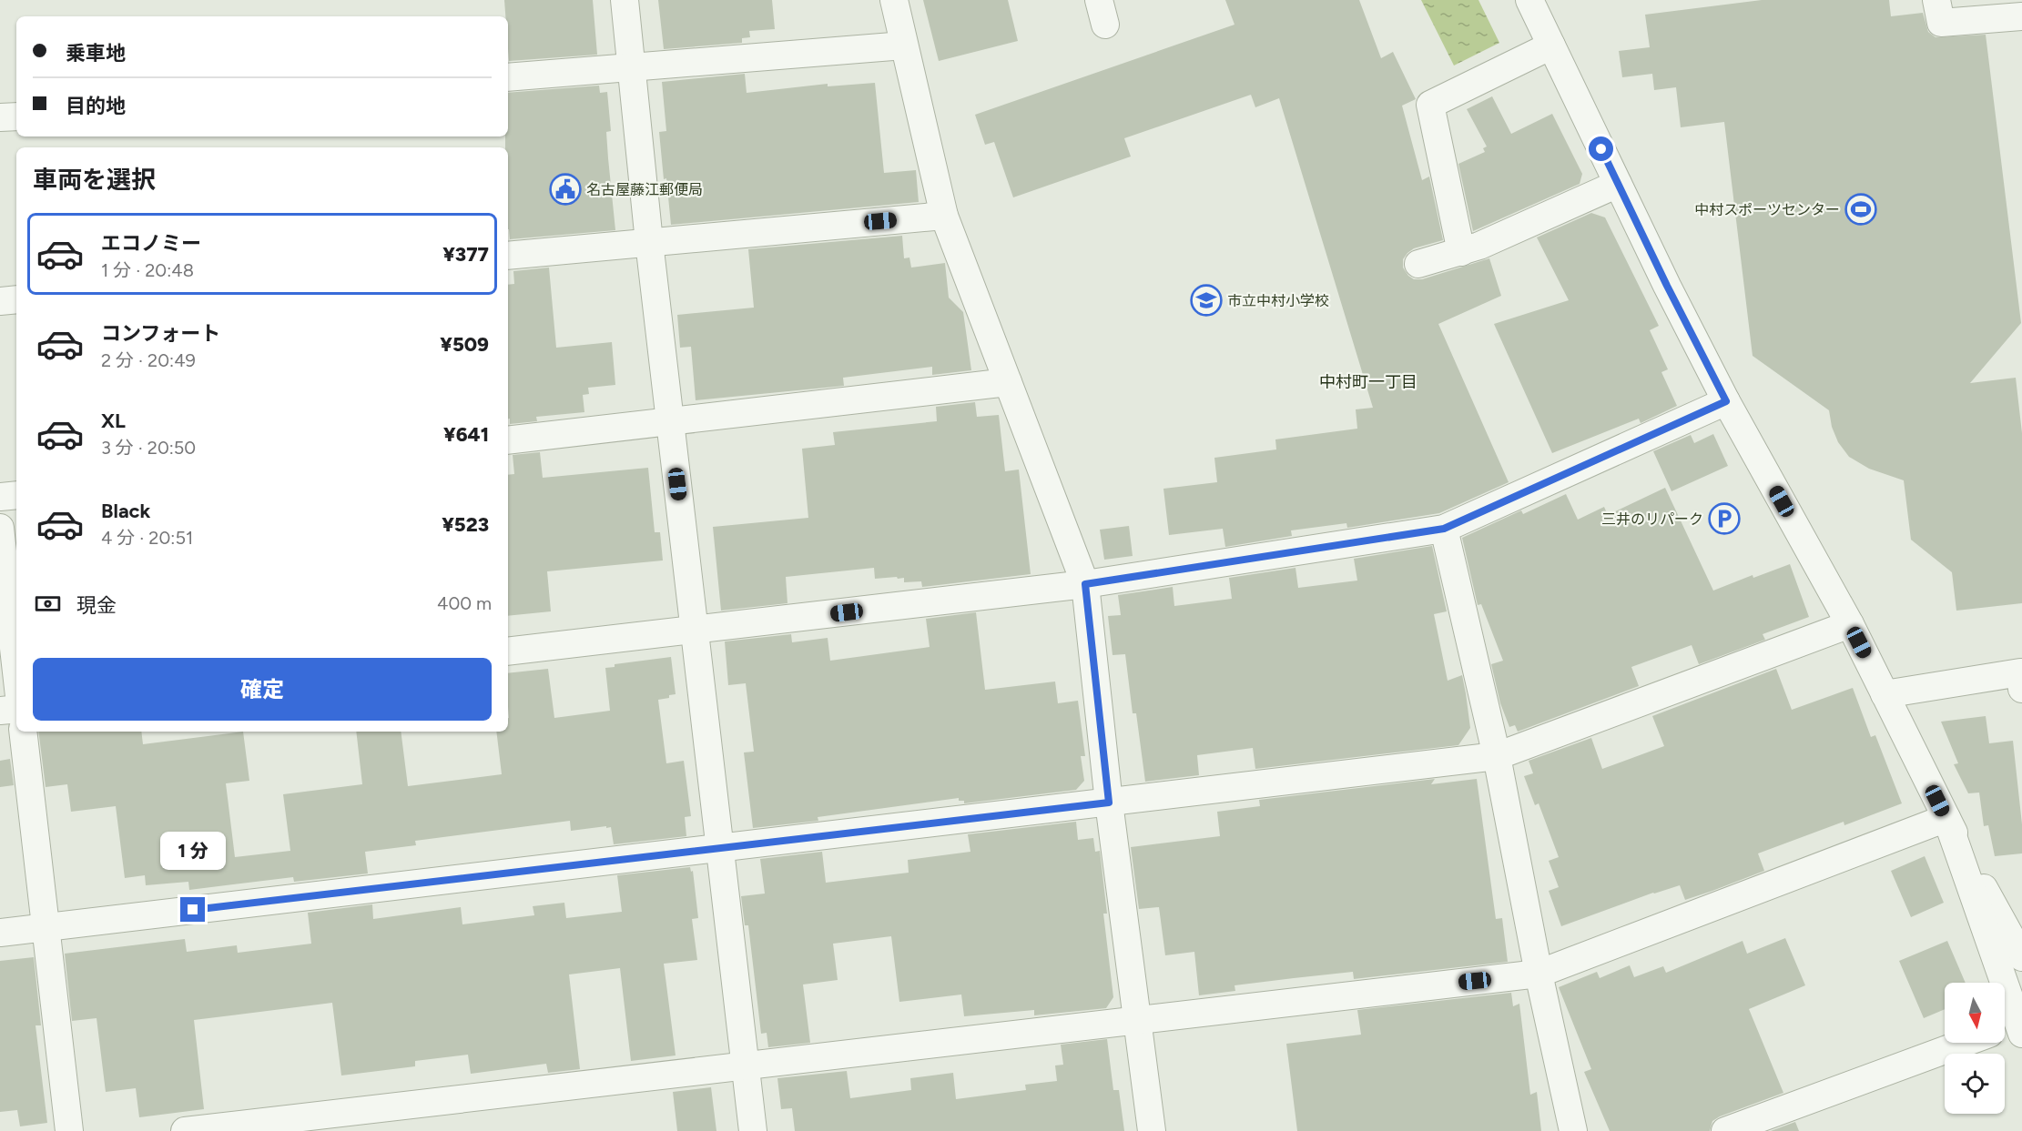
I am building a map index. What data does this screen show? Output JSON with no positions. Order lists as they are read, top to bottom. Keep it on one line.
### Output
{"districts":["中村町一丁目"],"places":{"public building":["名古屋藤江郵便局"],"sports":["中村スポーツセンター"],"school or university":["市立中村小学校"],"parking":["三井のリパーク"]},"north":"bottom","page":{"banner":["乗車地","目的地"],"heading":"車両を選択","list":[{"name":"エコノミー","note":"1 分 · 20:48","value":"¥377"},{"name":"コンフォート","note":"2 分 · 20:49","value":"¥509"},{"name":"XL","note":"3 分 · 20:50","value":"¥641"},{"name":"Black","note":"4 分 · 20:51","value":"¥523"}],"pay":["現金","400 m"],"buttons":"確定","bubble":"1 分"}}
